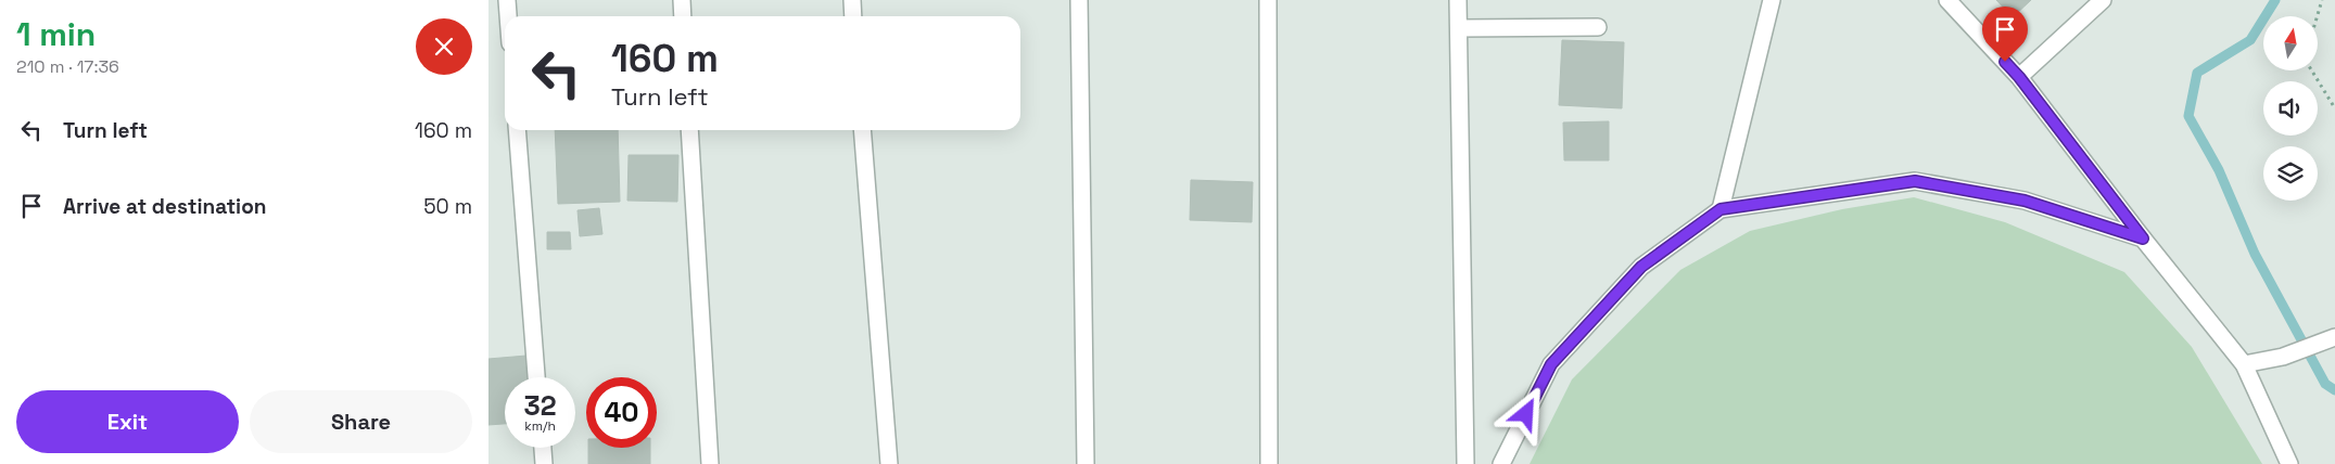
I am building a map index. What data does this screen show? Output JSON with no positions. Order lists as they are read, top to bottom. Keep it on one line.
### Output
{"north":"top","page":{"heading":["1 min","210 m · 17:36"],"turn":["160 m","Turn left"],"list":[{"name":"Turn left","value":"160 m"},{"name":"Arrive at destination","value":"50 m"}],"speed":"32 km/h","limit":"40","buttons":["Exit","Share"]}}
